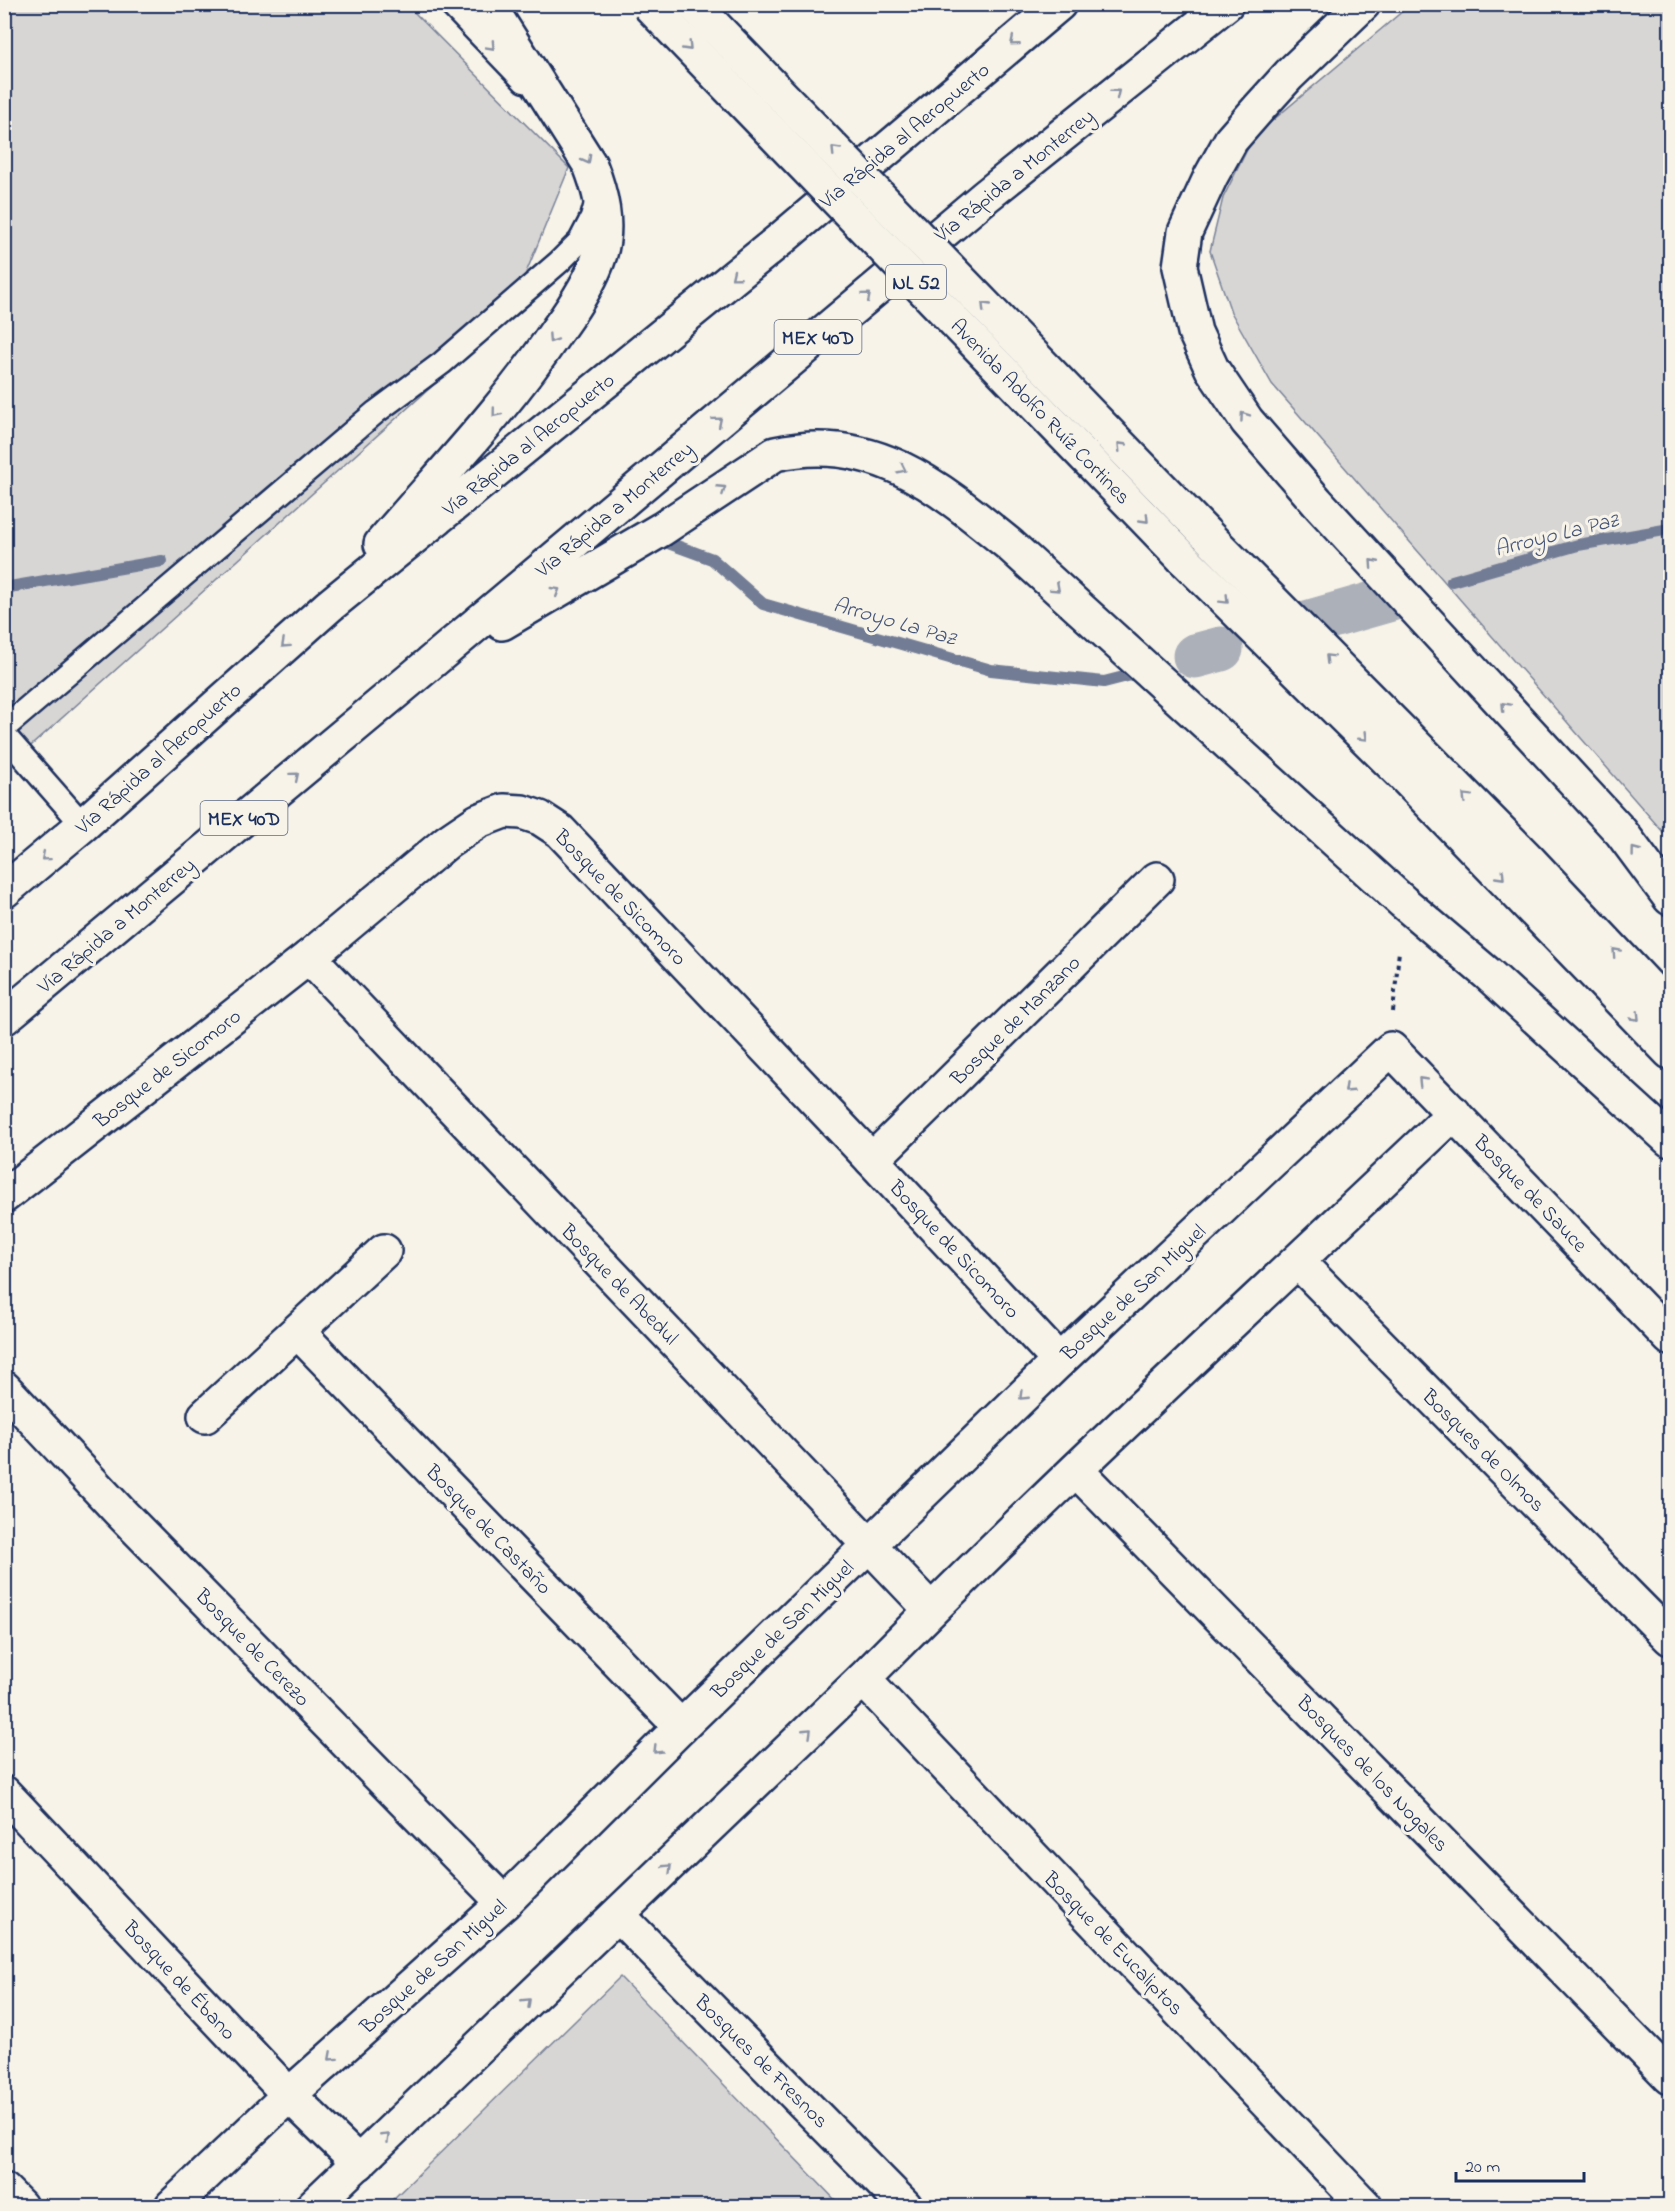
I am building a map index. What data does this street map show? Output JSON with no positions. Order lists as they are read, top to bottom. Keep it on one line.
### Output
{"streets":{"main road":["Vía Rápida al Aeropuerto","Vía Rápida a Monterrey","NL 52","MEX 40D","Avenida Adolfo Ruíz Cortines","Bosque de Sicomoro","Bosque de Manzano","Bosque de Sauce","Bosque de Abedul","Bosque de San Miguel","Bosques de Olmos","Bosque de Castaño","Bosque de Cerezo","Bosques de los Nogales","Bosque de Eucaliptos","Bosque de Ébano","Bosques de Fresnos"]},"crossings":[["Bosque de Sicomoro","Bosque de Manzano"],["Bosque de Sicomoro","Bosque de Abedul"],["Bosque de Sicomoro","Bosque de San Miguel"],["Bosque de Sauce","Bosque de San Miguel"],["Bosque de Abedul","Bosque de San Miguel"],["Bosque de San Miguel","Bosque de Castaño"],["Bosque de San Miguel","Bosque de Cerezo"],["Bosque de San Miguel","Bosque de Ébano"]],"water":["Arroyo La Paz"],"scale_bar":"20 m"}
